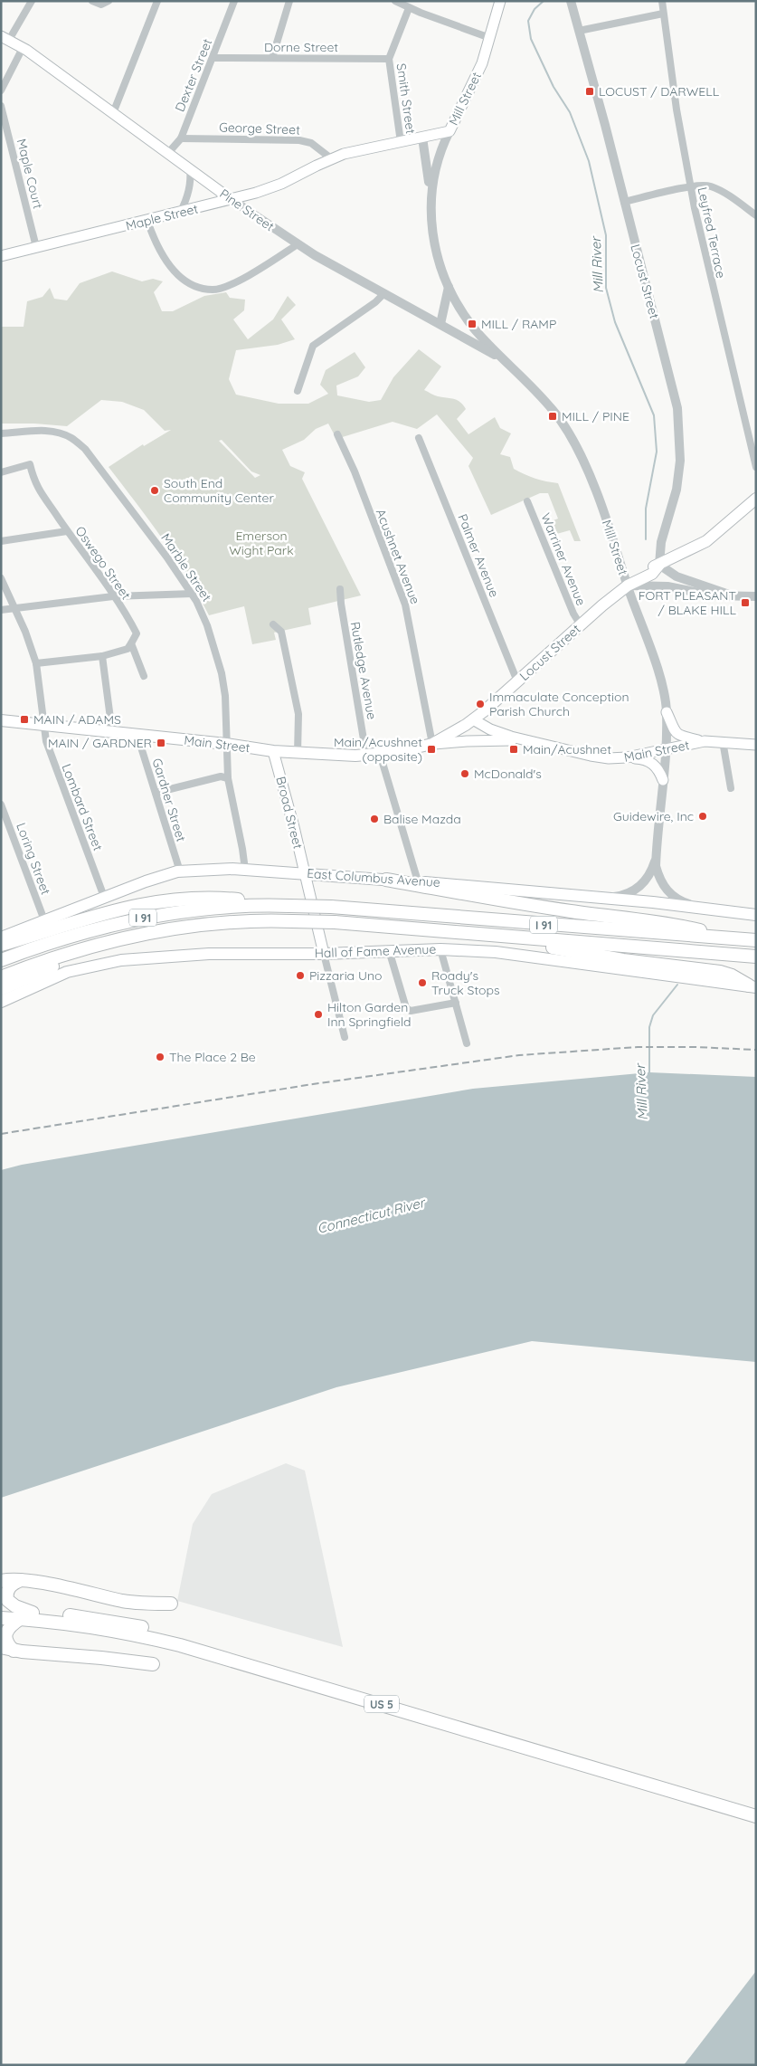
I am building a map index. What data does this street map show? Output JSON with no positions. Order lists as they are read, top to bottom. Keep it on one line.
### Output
{"streets":{"highway":["I 91","US 5"],"main road":["Mill Street","Pine Street","Maple Street","Locust Street","Main Street","Broad Street","East Columbus Avenue","Hall of Fame Avenue"],"street":["Dorne Street","Dexter Street","Smith Street","George Street","Maple Court","Leyfred Terrace","Palmer Avenue","Acushnet Avenue","Warriner Avenue","Oswego Street","Marble Street","Rutledge Avenue","Gardner Street","Lombard Street","Loring Street"]},"crossings":[["Dorne Street","Dexter Street"],["Dorne Street","Smith Street"],["Dexter Street","George Street"],["Dexter Street","Pine Street"],["Smith Street","Maple Street"],["Mill Street","Pine Street"],["Mill Street","Maple Street"],["Mill Street","Locust Street"],["Mill Street","Main Street"],["Mill Street","East Columbus Avenue"],["George Street","Maple Street"],["Maple Court","Maple Street"],["Pine Street","Maple Street"],["Locust Street","Palmer Avenue"],["Locust Street","Warriner Avenue"],["Locust Street","Main Street"],["Acushnet Avenue","Main Street"],["Marble Street","Main Street"],["Marble Street","East Columbus Avenue"],["Rutledge Avenue","Main Street"],["Main Street","Gardner Street"],["Main Street","Lombard Street"],["Main Street","Broad Street"],["Gardner Street","East Columbus Avenue"],["Lombard Street","East Columbus Avenue"],["Broad Street","East Columbus Avenue"],["Broad Street","Hall of Fame Avenue"],["Loring Street","East Columbus Avenue"]],"water":["Mill River","Connecticut River"],"parks":["Emerson Wight Park"],"places":{"transit":["LOCUST / DARWELL","MILL / RAMP","MILL / PINE","FORT PLEASANT / BLAKE HILL","MAIN / ADAMS","MAIN / GARDNER","Main/Acushnet (opposite)","Main/Acushnet"],"other":["South End Community Center","Immaculate Conception Parish Church","McDonald's","Guidewire, Inc","Balise Mazda","Pizzaria Uno","Roady's Truck Stops","Hilton Garden Inn Springfield","The Place 2 Be"]}}
